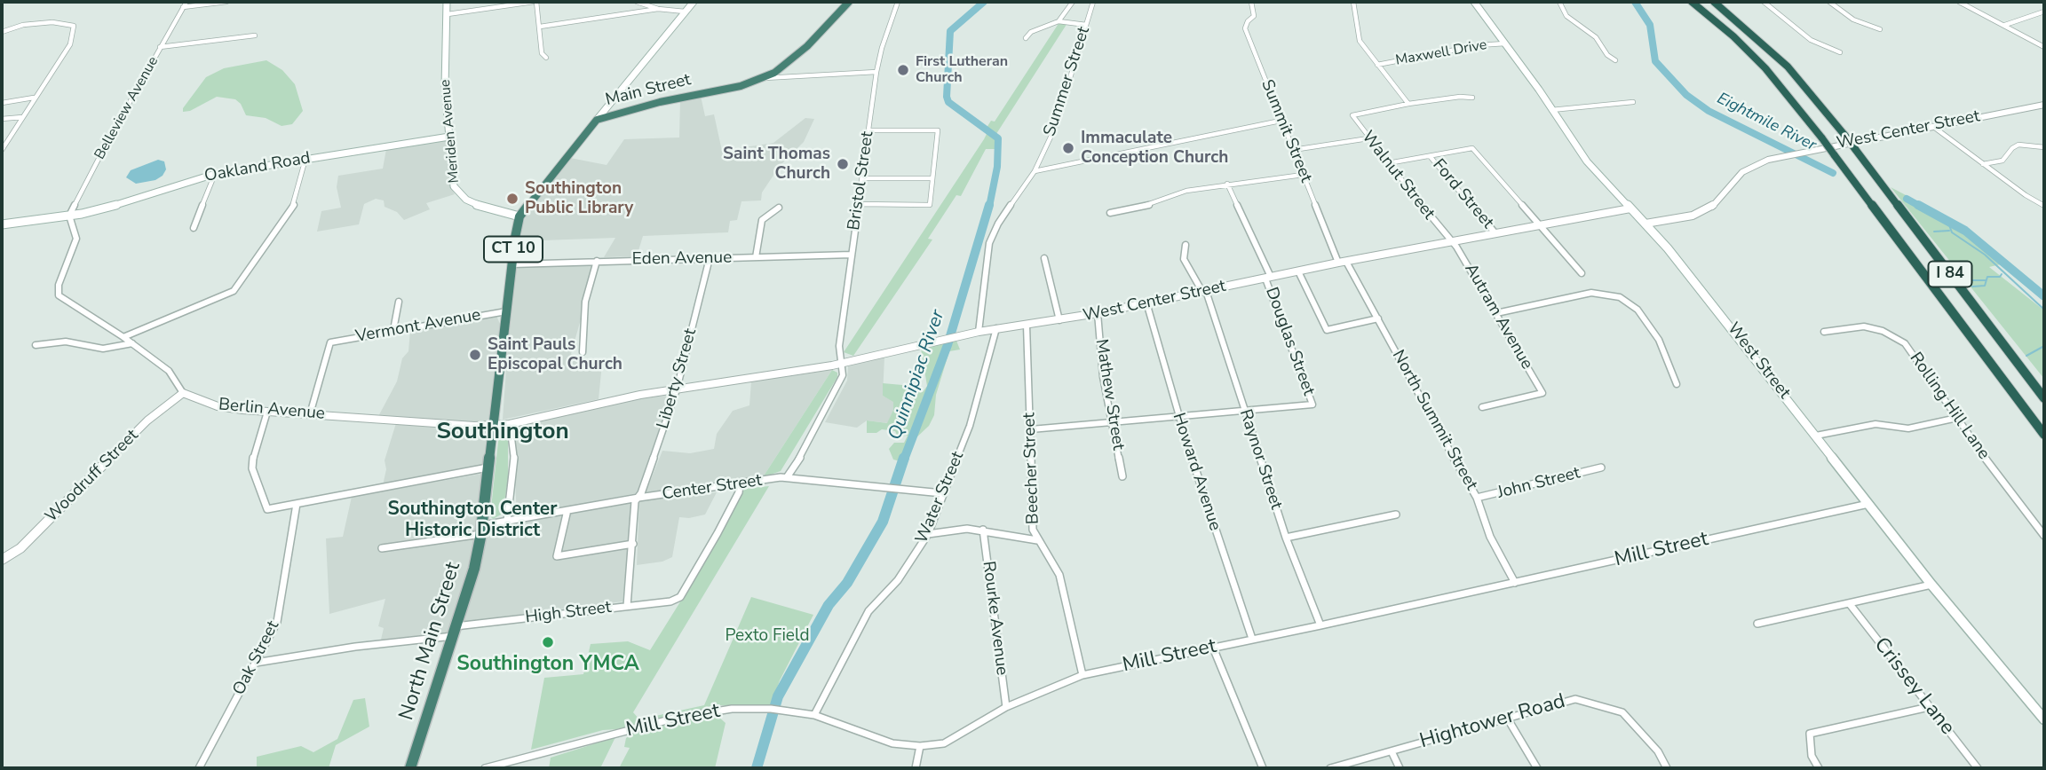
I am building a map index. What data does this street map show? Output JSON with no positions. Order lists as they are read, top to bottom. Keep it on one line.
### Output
{"streets":{"highway":["Main Street","CT 10","I 84","North Main Street"],"main road":["Meriden Avenue","Oakland Road","West Street"],"street":["Maxwell Drive","Summer Street","Belleview Avenue","West Center Street","Summit Street","Walnut Street","Bristol Street","Ford Street","Eden Avenue","Autram Avenue","Vermont Avenue","Douglas Street","Liberty Street","Mathew Street","Rolling Hill Lane","Berlin Avenue","North Summit Street","Raynor Street","Beecher Street","Howard Avenue","Woodruff Street","John Street","Center Street","Water Street","Mill Street","High Street","Rourke Avenue","Oak Street","Crissey Lane","Hightower Road"]},"crossings":[["Maxwell Drive","West Street"],["Summer Street","West Center Street"],["Main Street","Meriden Avenue"],["Main Street","Eden Avenue"],["Main Street","Vermont Avenue"],["Main Street","Berlin Avenue"],["Main Street","Center Street"],["Main Street","North Main Street"],["Belleview Avenue","Oakland Road"],["West Center Street","Summit Street"],["West Center Street","Walnut Street"],["West Center Street","Bristol Street"],["West Center Street","Ford Street"],["West Center Street","Autram Avenue"],["West Center Street","Douglas Street"],["West Center Street","West Street"],["West Center Street","Liberty Street"],["West Center Street","Mathew Street"],["West Center Street","Berlin Avenue"],["West Center Street","North Summit Street"],["West Center Street","Raynor Street"],["West Center Street","Beecher Street"],["West Center Street","Howard Avenue"],["West Center Street","Water Street"],["Meriden Avenue","Oakland Road"],["Summit Street","North Summit Street"],["Walnut Street","Autram Avenue"],["Bristol Street","Eden Avenue"],["Bristol Street","Center Street"],["Eden Avenue","Liberty Street"],["Vermont Avenue","Berlin Avenue"],["Douglas Street","Raynor Street"],["West Street","Mill Street"],["Liberty Street","Center Street"],["Liberty Street","High Street"],["Berlin Avenue","Woodruff Street"],["North Summit Street","John Street"],["North Summit Street","Mill Street"],["Raynor Street","Mill Street"],["Beecher Street","Mill Street"],["Howard Avenue","Mill Street"],["Center Street","Water Street"],["Center Street","High Street"],["Center Street","North Main Street"],["Water Street","Mill Street"],["Mill Street","Rourke Avenue"],["High Street","North Main Street"],["High Street","Oak Street"]],"districts":["Southington","Southington Center Historic District"],"water":["Eightmile River","Quinnipiac River"],"parks":["Pexto Field"],"places":["First Lutheran Church","Immaculate Conception Church","Saint Thomas Church","Southington Public Library","Saint Pauls Episcopal Church","Southington YMCA"]}
